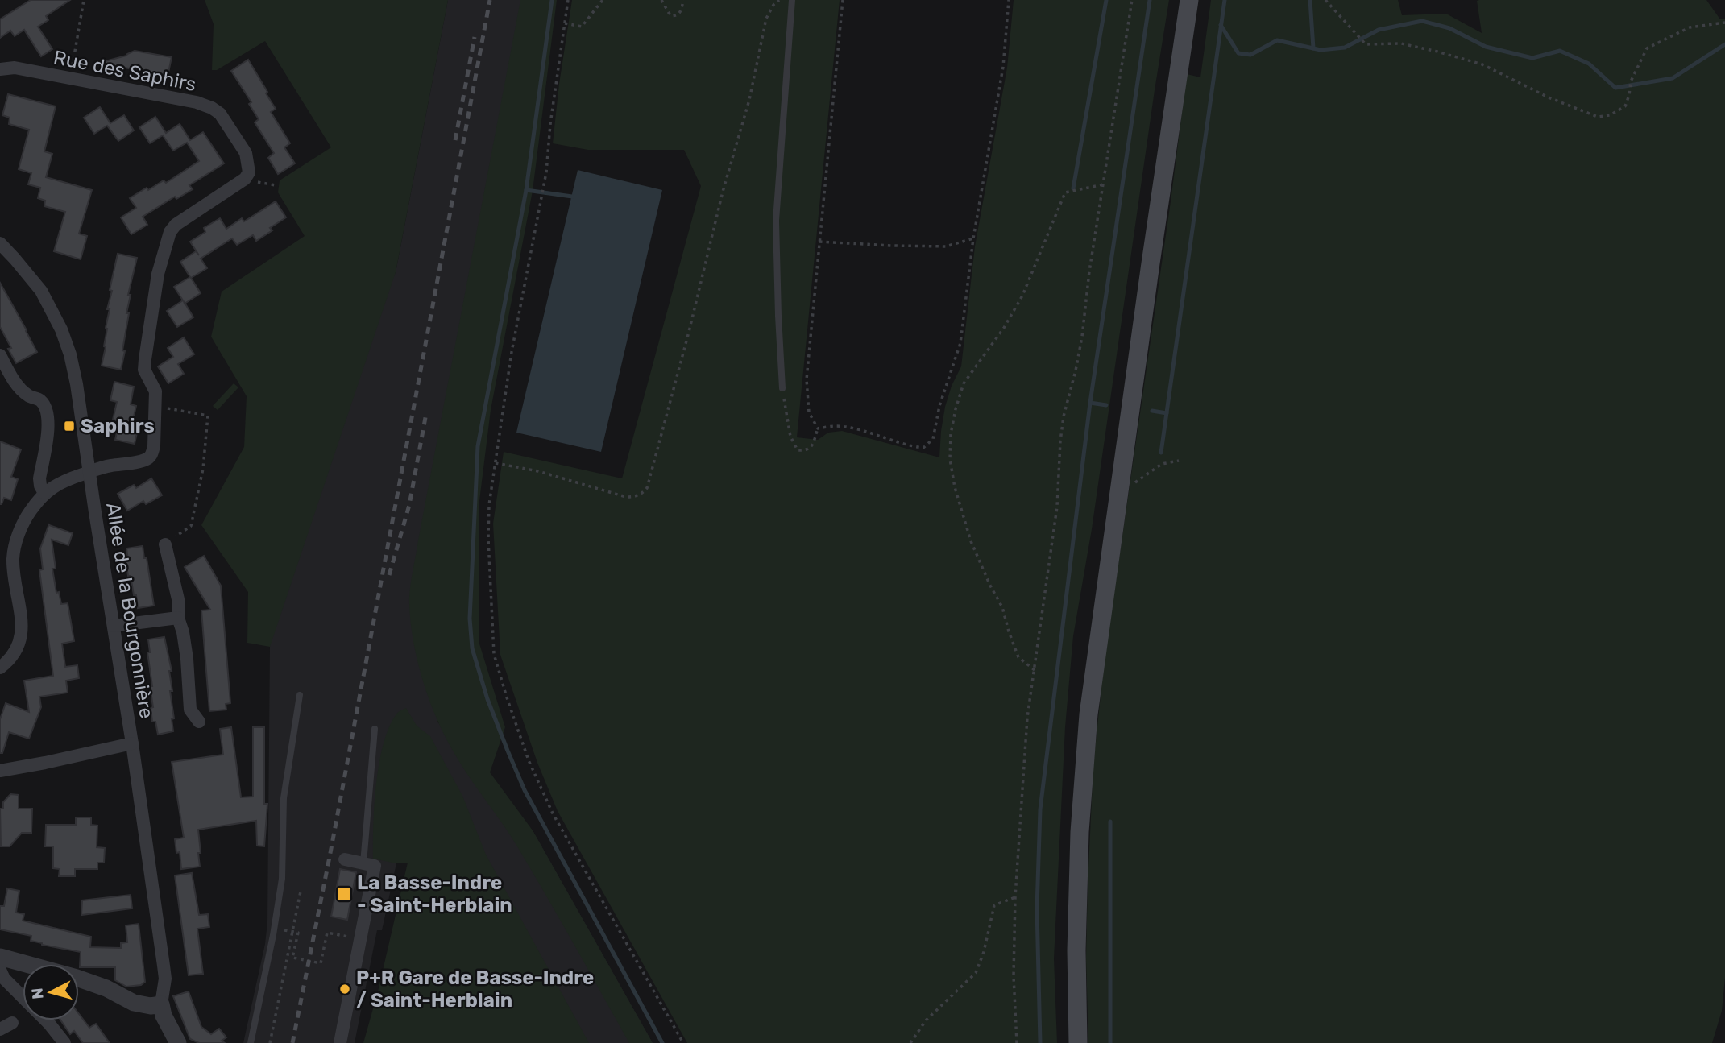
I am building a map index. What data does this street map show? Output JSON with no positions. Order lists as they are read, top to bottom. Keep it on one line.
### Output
{"streets":{"street":["Rue des Saphirs","Allée de la Bourgonnière"]},"crossings":[["Rue des Saphirs","Allée de la Bourgonnière"]],"places":{"transit":["Saphirs","La Basse-Indre - Saint-Herblain"],"other":["P+R Gare de Basse-Indre / Saint-Herblain"]},"north":"left"}
